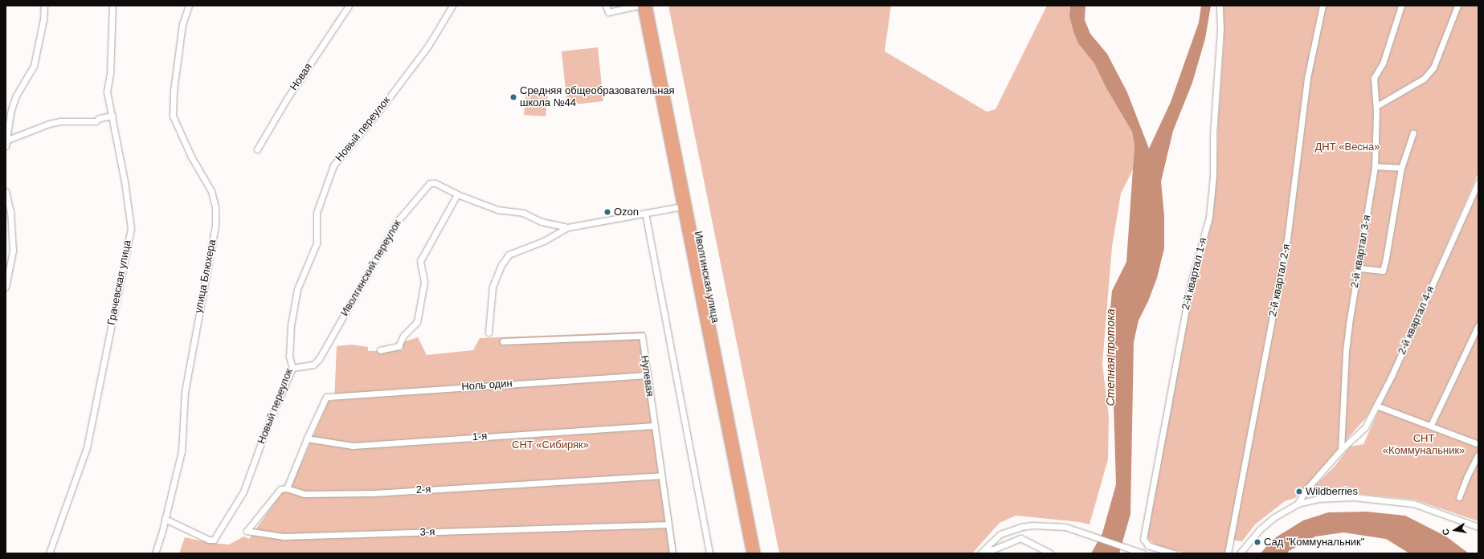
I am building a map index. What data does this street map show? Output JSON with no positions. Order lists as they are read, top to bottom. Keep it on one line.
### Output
{"streets":{"main road":["Иволгинская улица"],"street":["Новая","Новый переулок","2-й квартал 3-я","Иволгинский переулок","2-й квартал 1-я","улица Блюхера","2-й квартал 2-я","Грачевская улица","2-й квартал 4-я","Нулевая","Ноль один","1-я","2-я","3-я"]},"crossings":[["Новый переулок","Иволгинский переулок"],["Новый переулок","улица Блюхера"],["2-й квартал 3-я","2-й квартал 4-я"],["Иволгинский переулок","Иволгинская улица"],["Нулевая","Ноль один"],["Нулевая","1-я"],["Нулевая","2-я"],["Нулевая","3-я"],["Ноль один","1-я"],["2-я","3-я"]],"water":["Степная протока"],"parks":["ДНТ «Весна»","СНТ «Коммунальник»","СНТ «Сибиряк»"],"places":["Средняя общеобразовательная школа №44","Ozon","Wildberries","Сад \"Коммунальник\""],"north":"left"}
